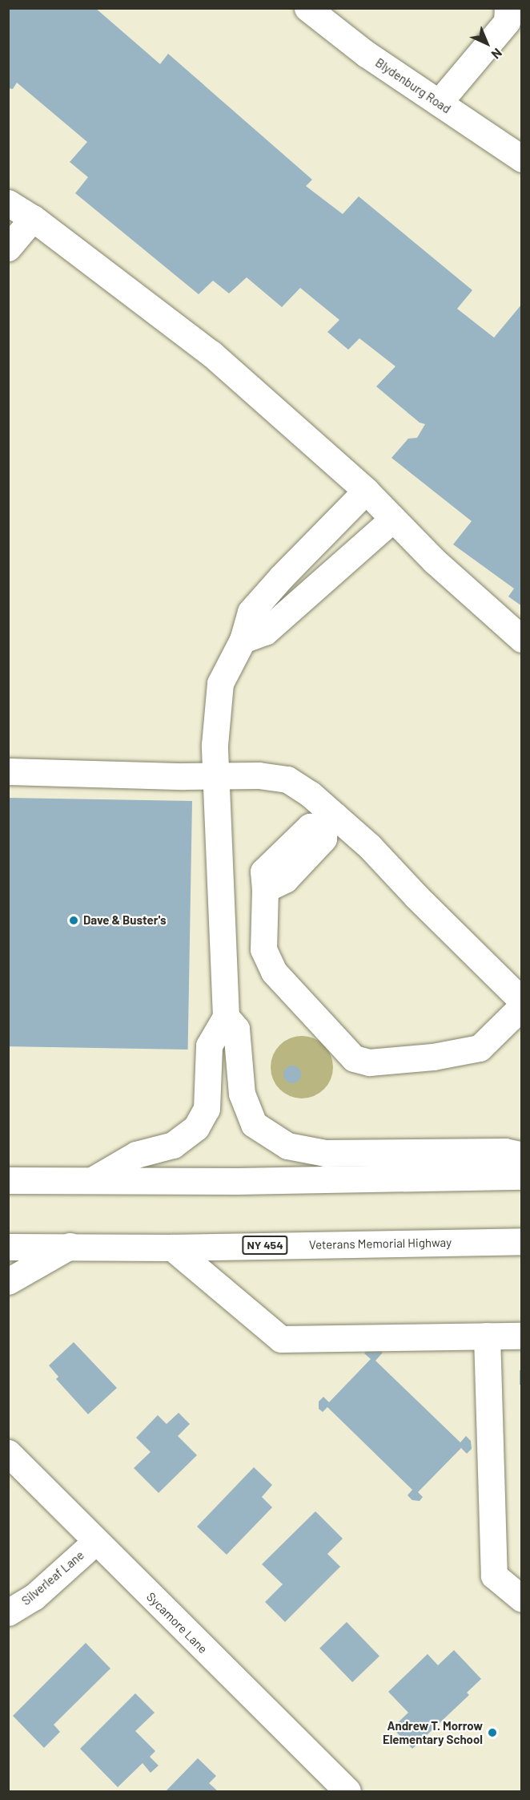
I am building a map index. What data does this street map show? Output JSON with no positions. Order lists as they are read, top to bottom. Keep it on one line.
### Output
{"streets":{"main road":["Blydenburg Road","Veterans Memorial Highway","NY 454","Silverleaf Lane","Sycamore Lane"]},"crossings":[["Silverleaf Lane","Sycamore Lane"]],"places":["Dave & Buster's","Andrew T. Morrow Elementary School"],"north":"bottom right"}
